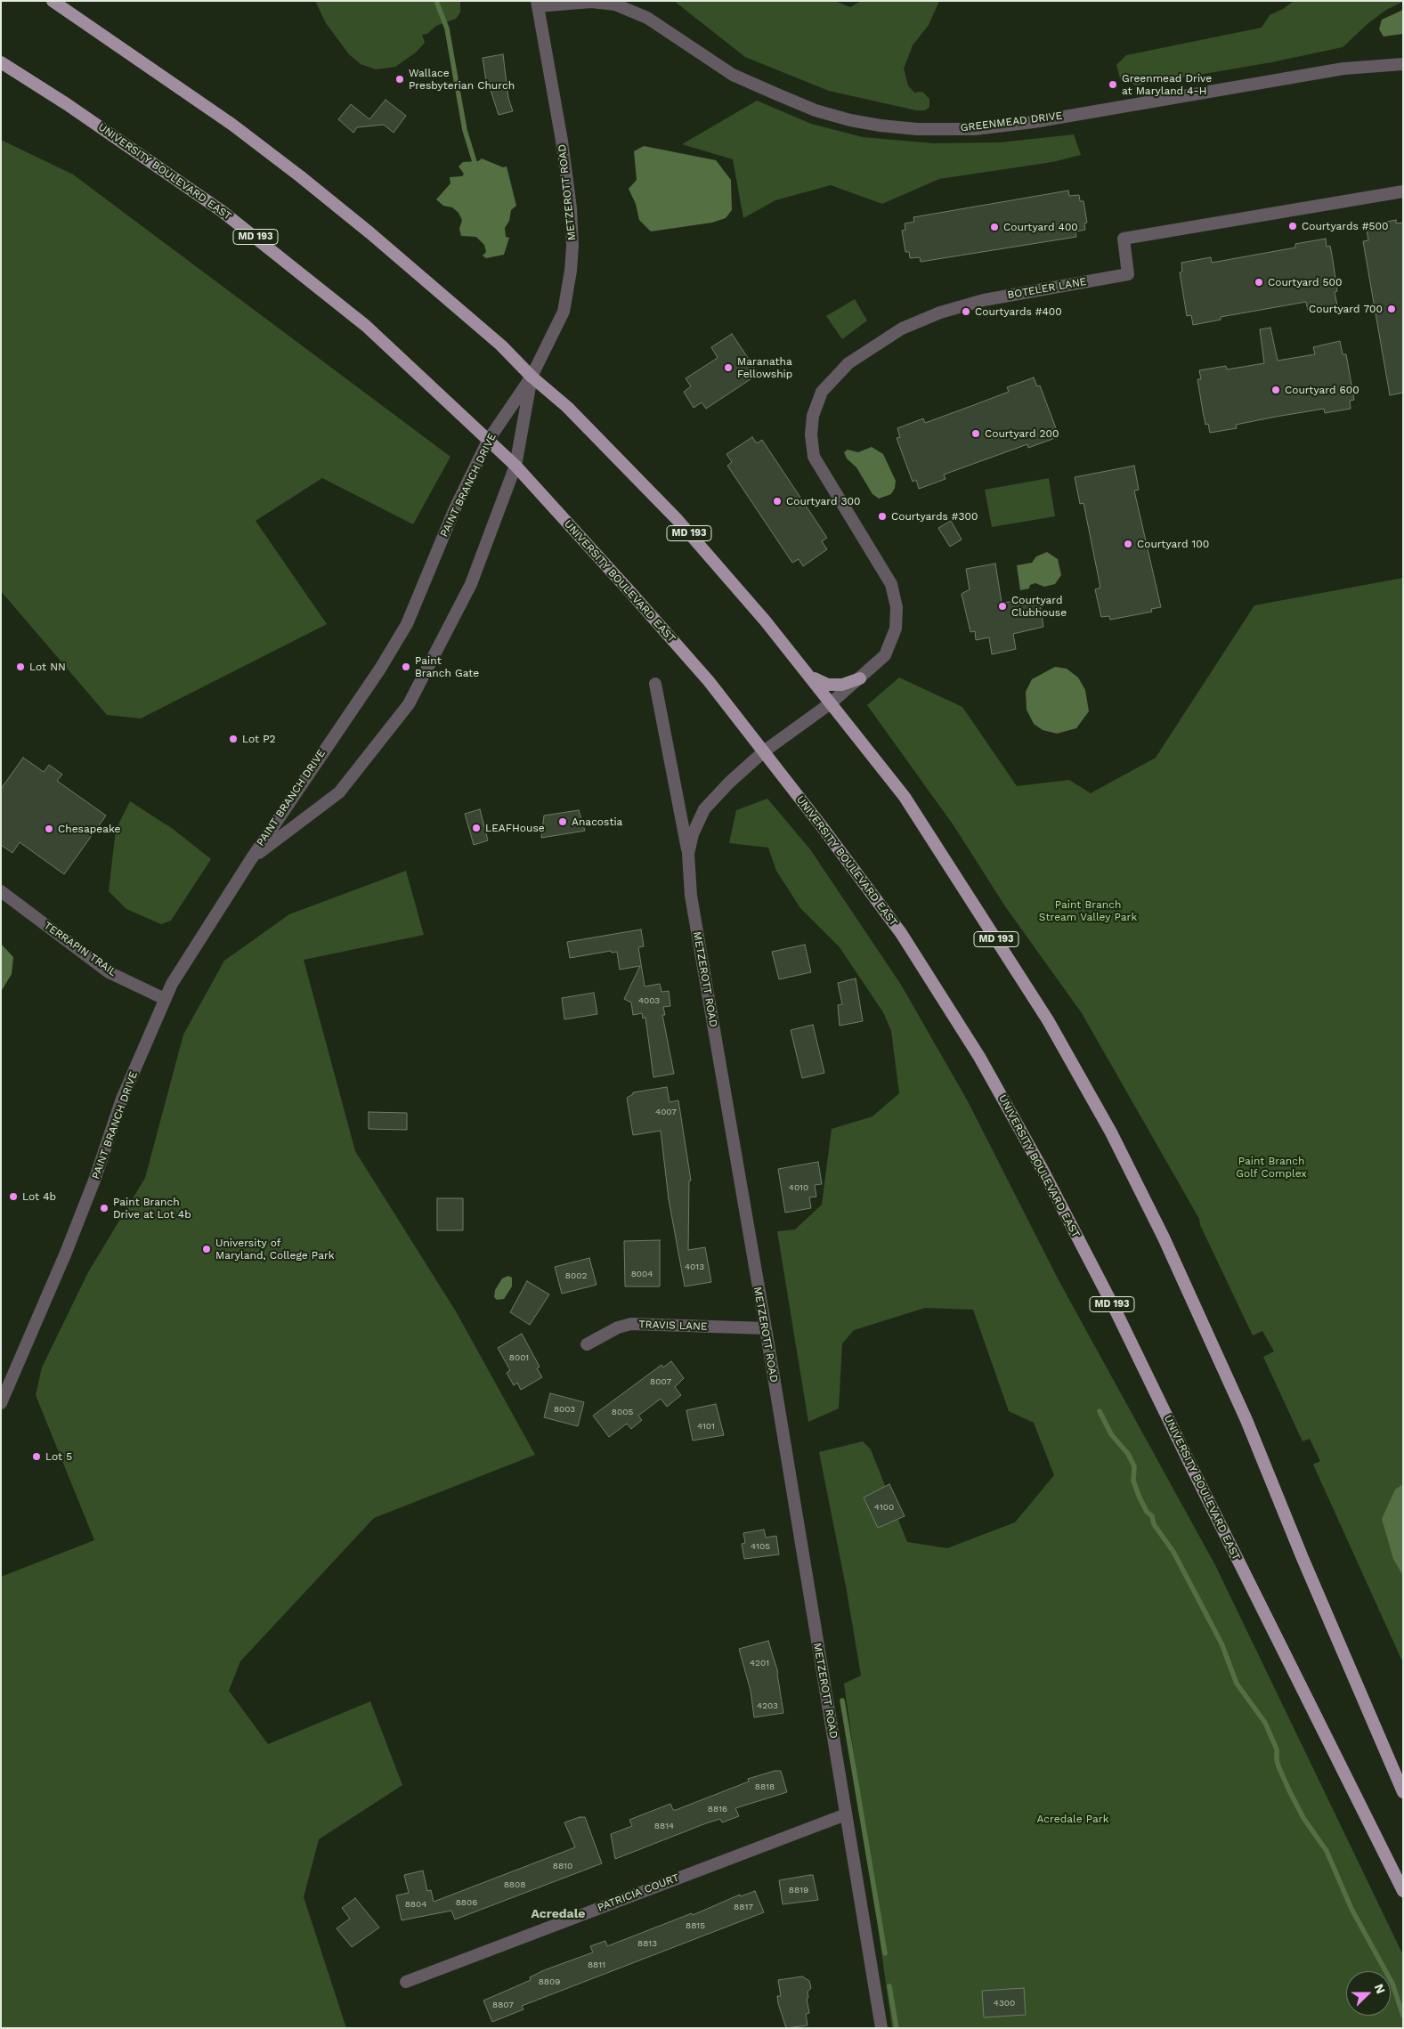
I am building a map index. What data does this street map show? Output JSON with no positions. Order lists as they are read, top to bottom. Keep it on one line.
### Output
{"streets":{"main road":["UNIVERSITY BOULEVARD EAST","MD 193"],"street":["GREENMEAD DRIVE","METZEROTT ROAD","BOTELER LANE","PAINT BRANCH DRIVE","TERRAPIN TRAIL","TRAVIS LANE","PATRICIA COURT"]},"crossings":[["GREENMEAD DRIVE","METZEROTT ROAD"],["UNIVERSITY BOULEVARD EAST","METZEROTT ROAD"],["UNIVERSITY BOULEVARD EAST","PAINT BRANCH DRIVE"],["METZEROTT ROAD","MD 193"],["METZEROTT ROAD","BOTELER LANE"],["METZEROTT ROAD","PAINT BRANCH DRIVE"],["METZEROTT ROAD","TRAVIS LANE"],["METZEROTT ROAD","PATRICIA COURT"],["MD 193","BOTELER LANE"],["MD 193","PAINT BRANCH DRIVE"],["PAINT BRANCH DRIVE","TERRAPIN TRAIL"]],"districts":["Acredale"],"parks":["Paint Branch Stream Valley Park","Paint Branch Golf Complex","Acredale Park"],"places":["Wallace Presbyterian Church","Greenmead Drive at Maryland 4-H","Courtyards #500","Courtyard 400","Courtyard 500","Courtyard 700","Courtyards #400","Maranatha Fellowship","Courtyard 600","Courtyard 200","Courtyard 300","Courtyards #300","Courtyard 100","Courtyard Clubhouse","Lot NN","Paint Branch Gate","Lot P2","Anacostia","LEAFHouse","Chesapeake","Lot 4b","Paint Branch Drive at Lot 4b","University of Maryland, College Park","Lot 5"],"house_numbers":["4003","4007","4010","4013","8004","8002","8001","8007","8003","8005","4101","4100","4105","4201","4203","8818","8816","8814","8810","8808","8819","8806","8804","8817","8815","8813","8811","8809","4300","8807"],"north":"right"}
